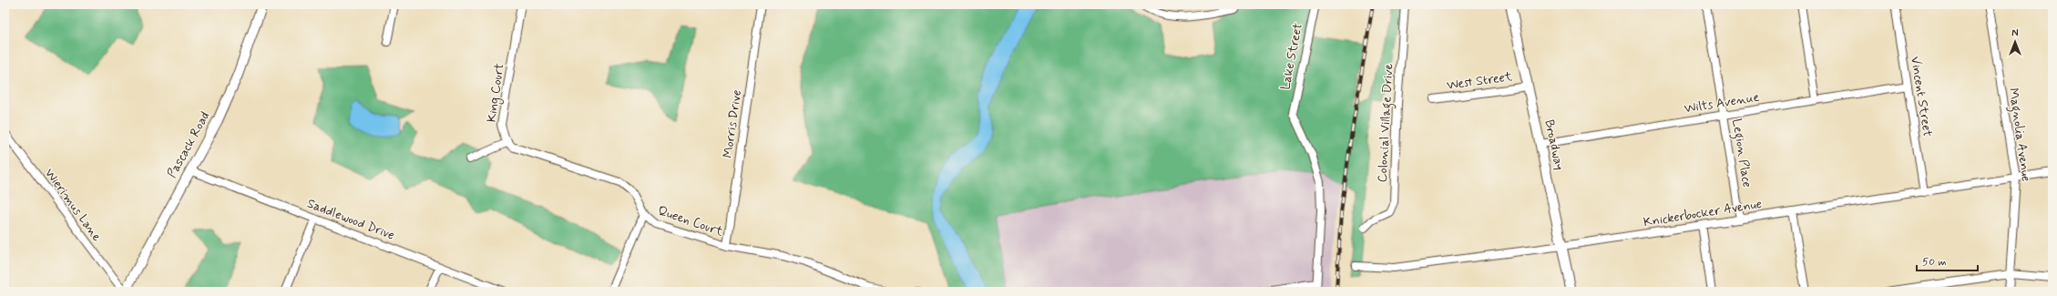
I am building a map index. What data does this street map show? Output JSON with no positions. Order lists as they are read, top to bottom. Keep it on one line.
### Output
{"streets":{"street":["Lake Street","West Street","King Court","Vincent Street","Wilts Avenue","Colonial Village Drive","Morris Drive","Magnolia Avenue","Pascack Road","Broadway","Legion Place","Wierimus Lane","Knickerbocker Avenue","Saddlewood Drive","Queen Court"]},"crossings":[["West Street","Broadway"],["King Court","Queen Court"],["Vincent Street","Wilts Avenue"],["Vincent Street","Knickerbocker Avenue"],["Wilts Avenue","Broadway"],["Wilts Avenue","Legion Place"],["Morris Drive","Queen Court"],["Magnolia Avenue","Knickerbocker Avenue"],["Pascack Road","Wierimus Lane"],["Pascack Road","Saddlewood Drive"],["Broadway","Knickerbocker Avenue"],["Legion Place","Knickerbocker Avenue"]],"scale_bar":"50 m","north":"top"}
